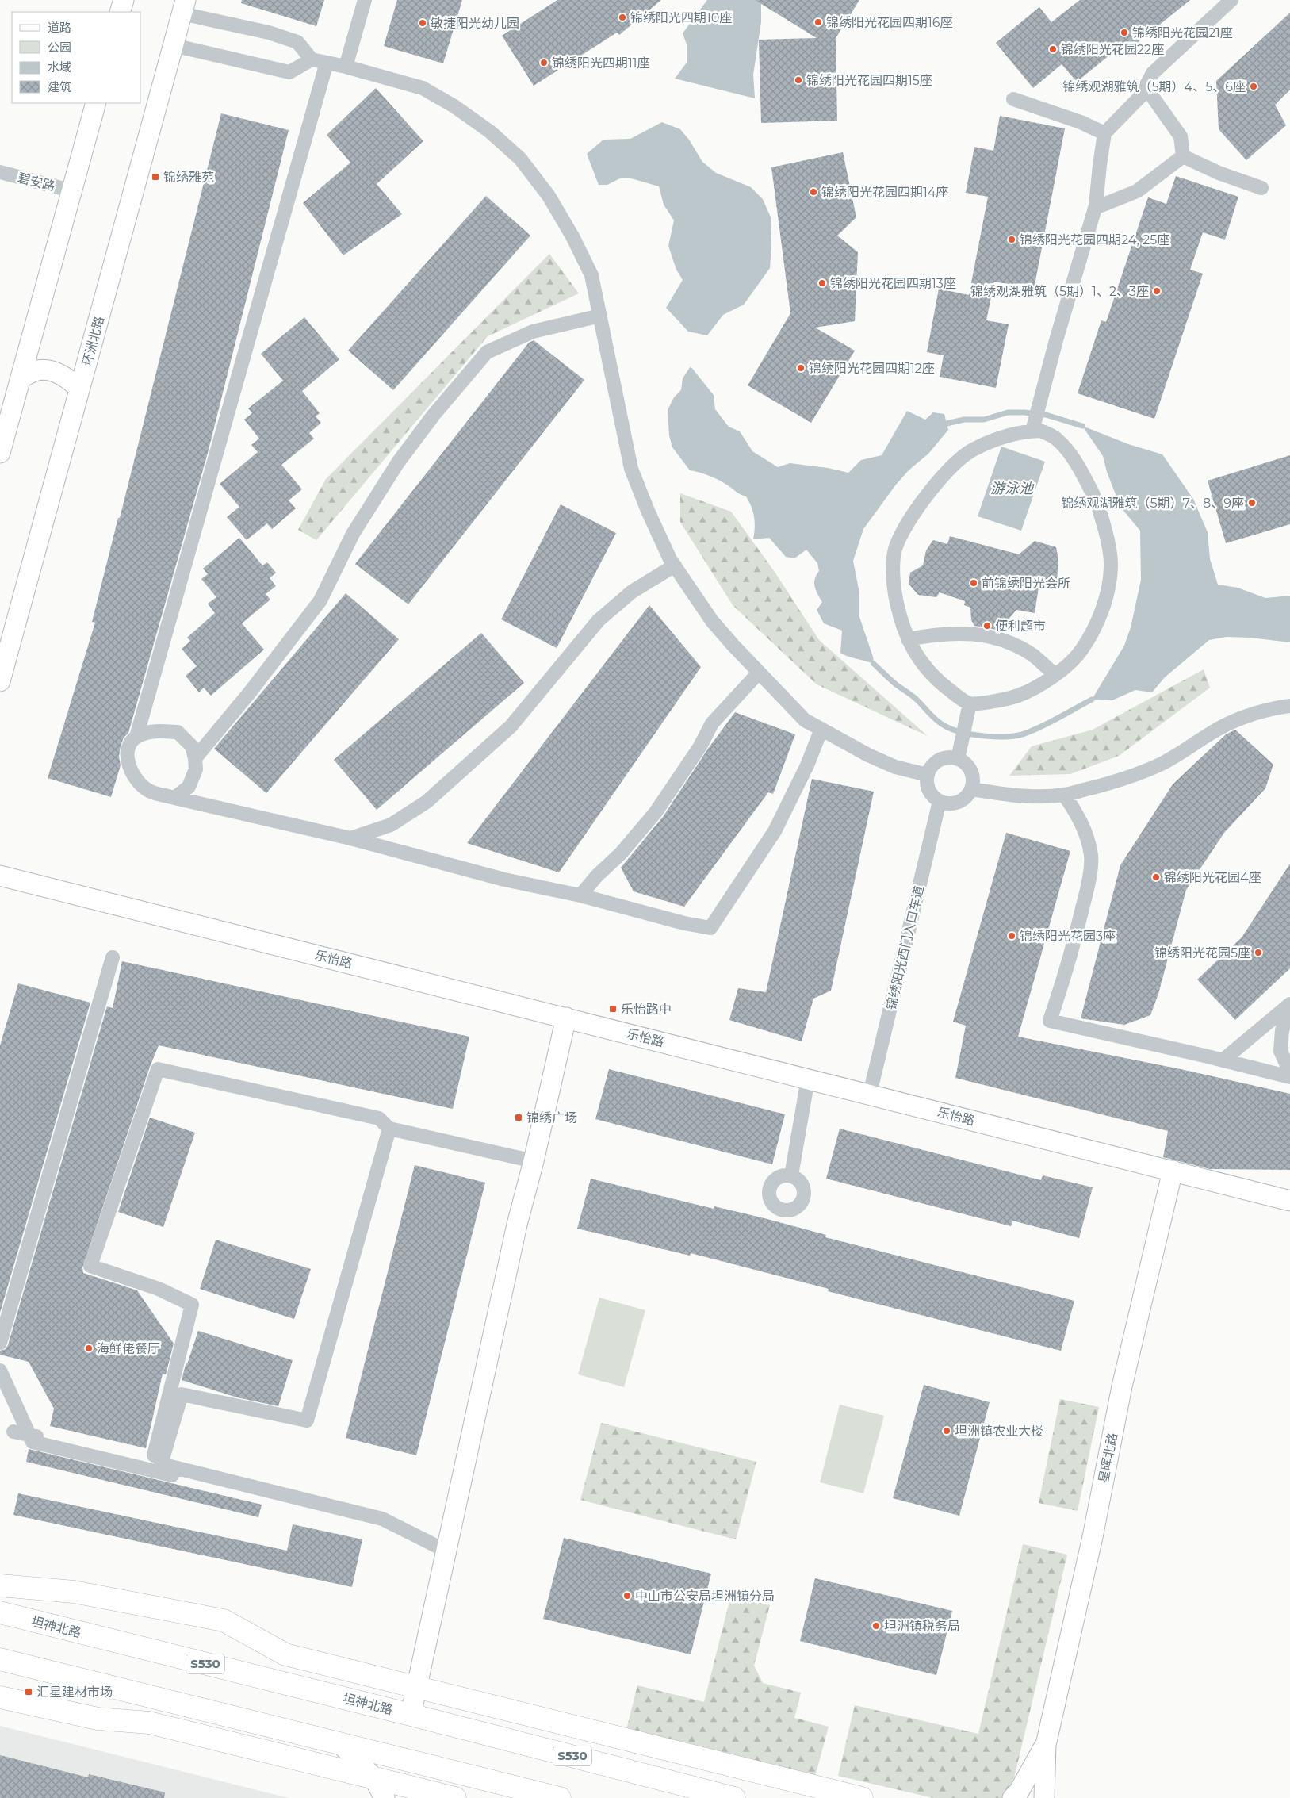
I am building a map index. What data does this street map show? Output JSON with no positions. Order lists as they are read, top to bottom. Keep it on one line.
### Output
{"streets":{"main road":["坦神北路","S530"],"street":["碧安路","环洲北路","锦绣阳光西门入口车道","乐怡路","星晖北路"]},"crossings":[["锦绣阳光西门入口车道","乐怡路"],["乐怡路","星晖北路"]],"water":["游泳池"],"places":{"other":["锦绣阳光四期10座","锦绣阳光花园四期16座","敏捷阳光幼儿园","锦绣阳光花园21座","锦绣阳光花园22座","锦绣阳光四期11座","锦绣阳光花园四期15座","锦绣观湖雅筑（5期）4、5、6座","锦绣阳光花园四期14座","锦绣阳光花园四期24, 25座","锦绣阳光花园四期13座","锦绣观湖雅筑（5期）1、2、3座","锦绣阳光花园四期12座","锦绣观湖雅筑（5期）7、8、9座","前锦绣阳光会所","便利超市","锦绣阳光花园4座","锦绣阳光花园3座","锦绣阳光花园5座","海鲜佬餐厅","坦洲镇农业大楼","中山市公安局坦洲镇分局","坦洲镇税务局"],"transit":["锦绣雅苑","乐怡路中","锦绣广场","汇星建材市场"]},"legend":["道路","公园","水域","建筑"]}
